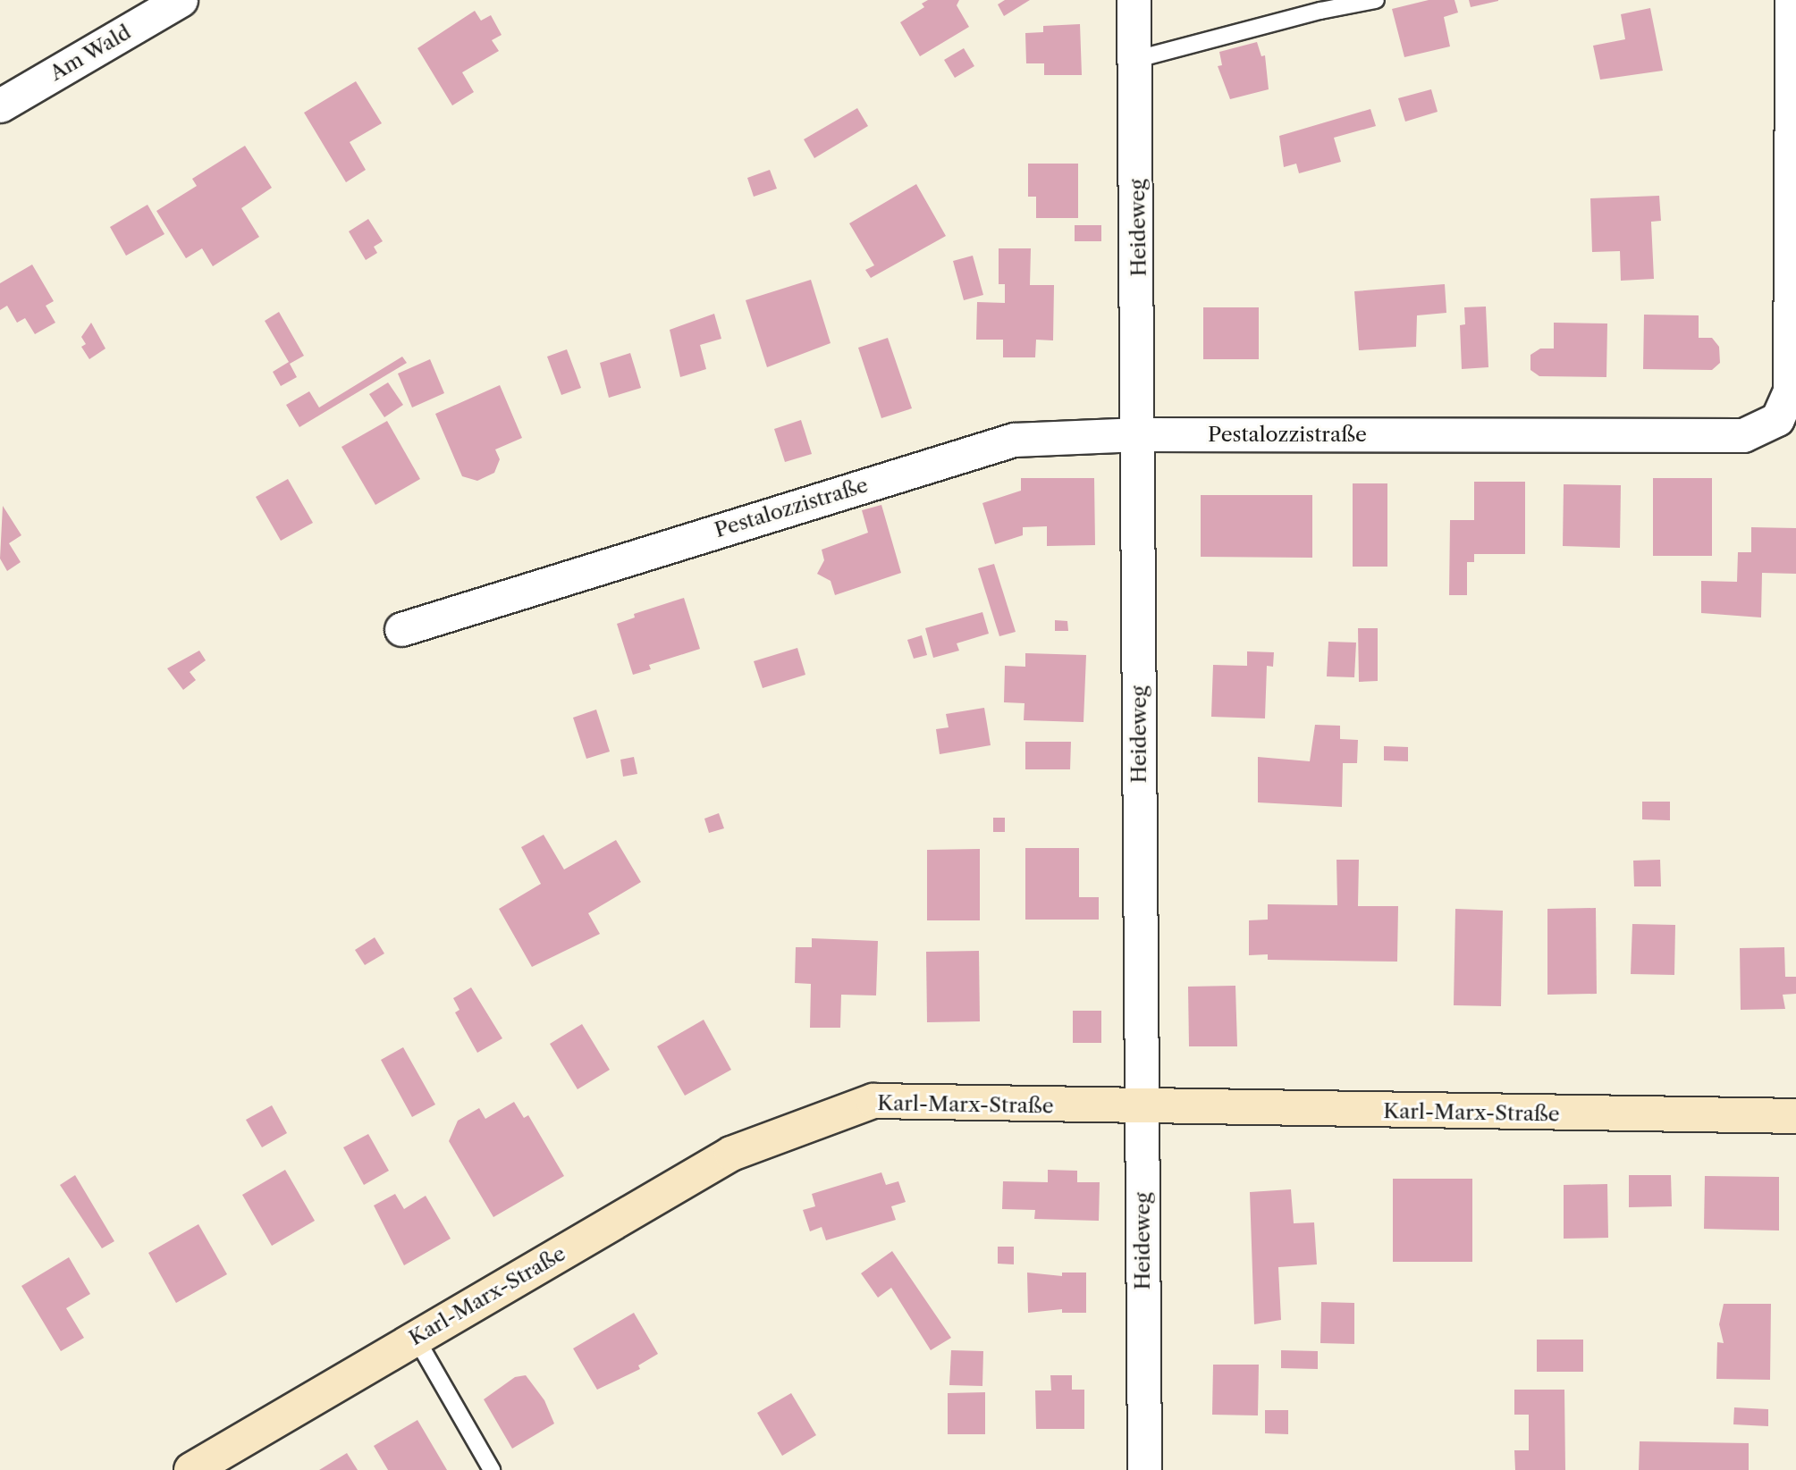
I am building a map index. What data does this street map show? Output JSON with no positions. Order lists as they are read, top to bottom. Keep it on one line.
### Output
{"streets":{"street":["Am Wald","Heideweg","Pestalozzistraße","Karl-Marx-Straße"]},"crossings":[["Heideweg","Pestalozzistraße"],["Heideweg","Karl-Marx-Straße"]]}
